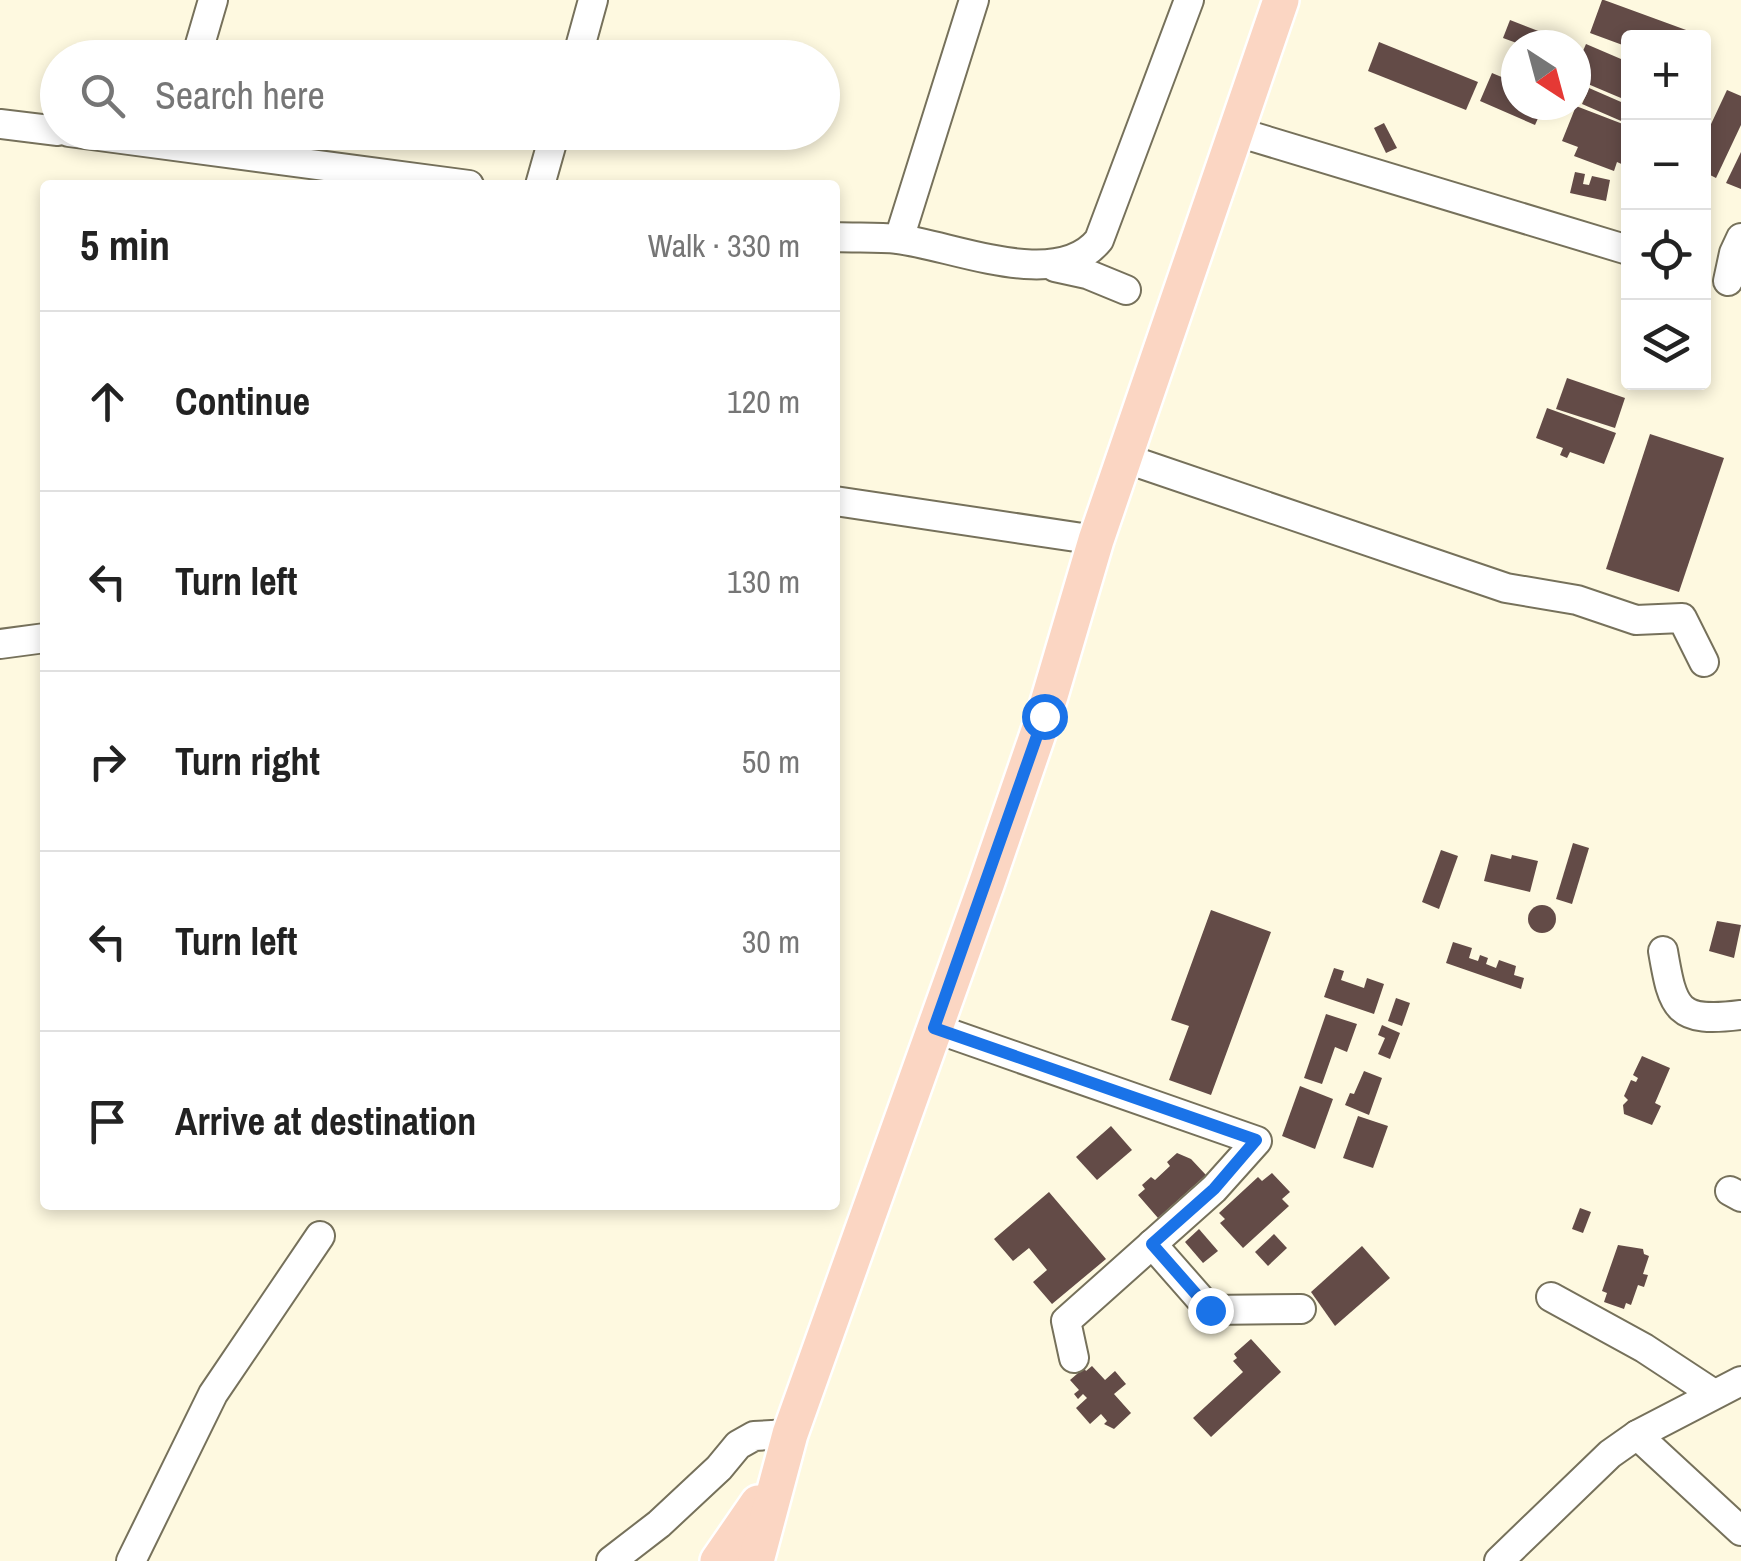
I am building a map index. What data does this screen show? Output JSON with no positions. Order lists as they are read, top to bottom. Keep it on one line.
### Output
{"north":"bottom right","page":{"map_buttons":["+","−"],"search":"Search here","heading":["5 min","Walk · 330 m"],"list":[["Continue","120 m"],["Turn left","130 m"],["Turn right","50 m"],["Turn left","30 m"],"Arrive at destination"]}}
